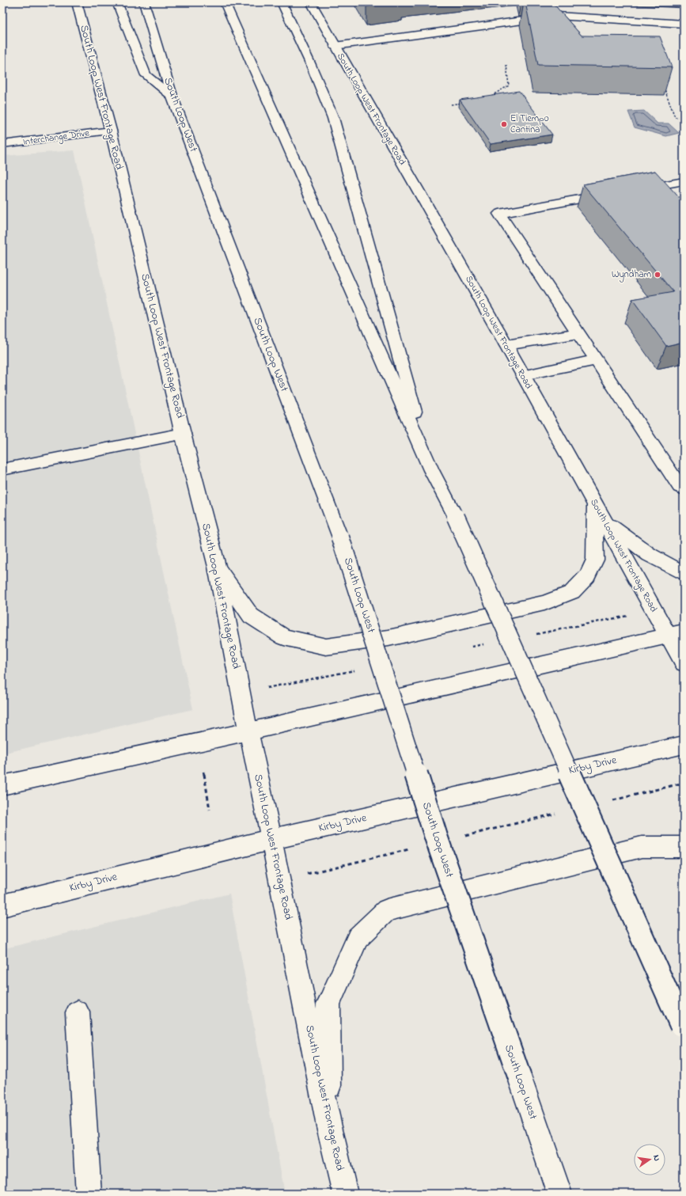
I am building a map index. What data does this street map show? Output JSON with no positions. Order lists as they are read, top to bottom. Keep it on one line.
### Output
{"streets":{"main road":["South Loop West Frontage Road","South Loop West","Interchange Drive","Kirby Drive"]},"crossings":[["South Loop West Frontage Road","Interchange Drive"],["South Loop West Frontage Road","Kirby Drive"]],"places":["El Tiempo Cantina","Wyndham"],"north":"right"}
